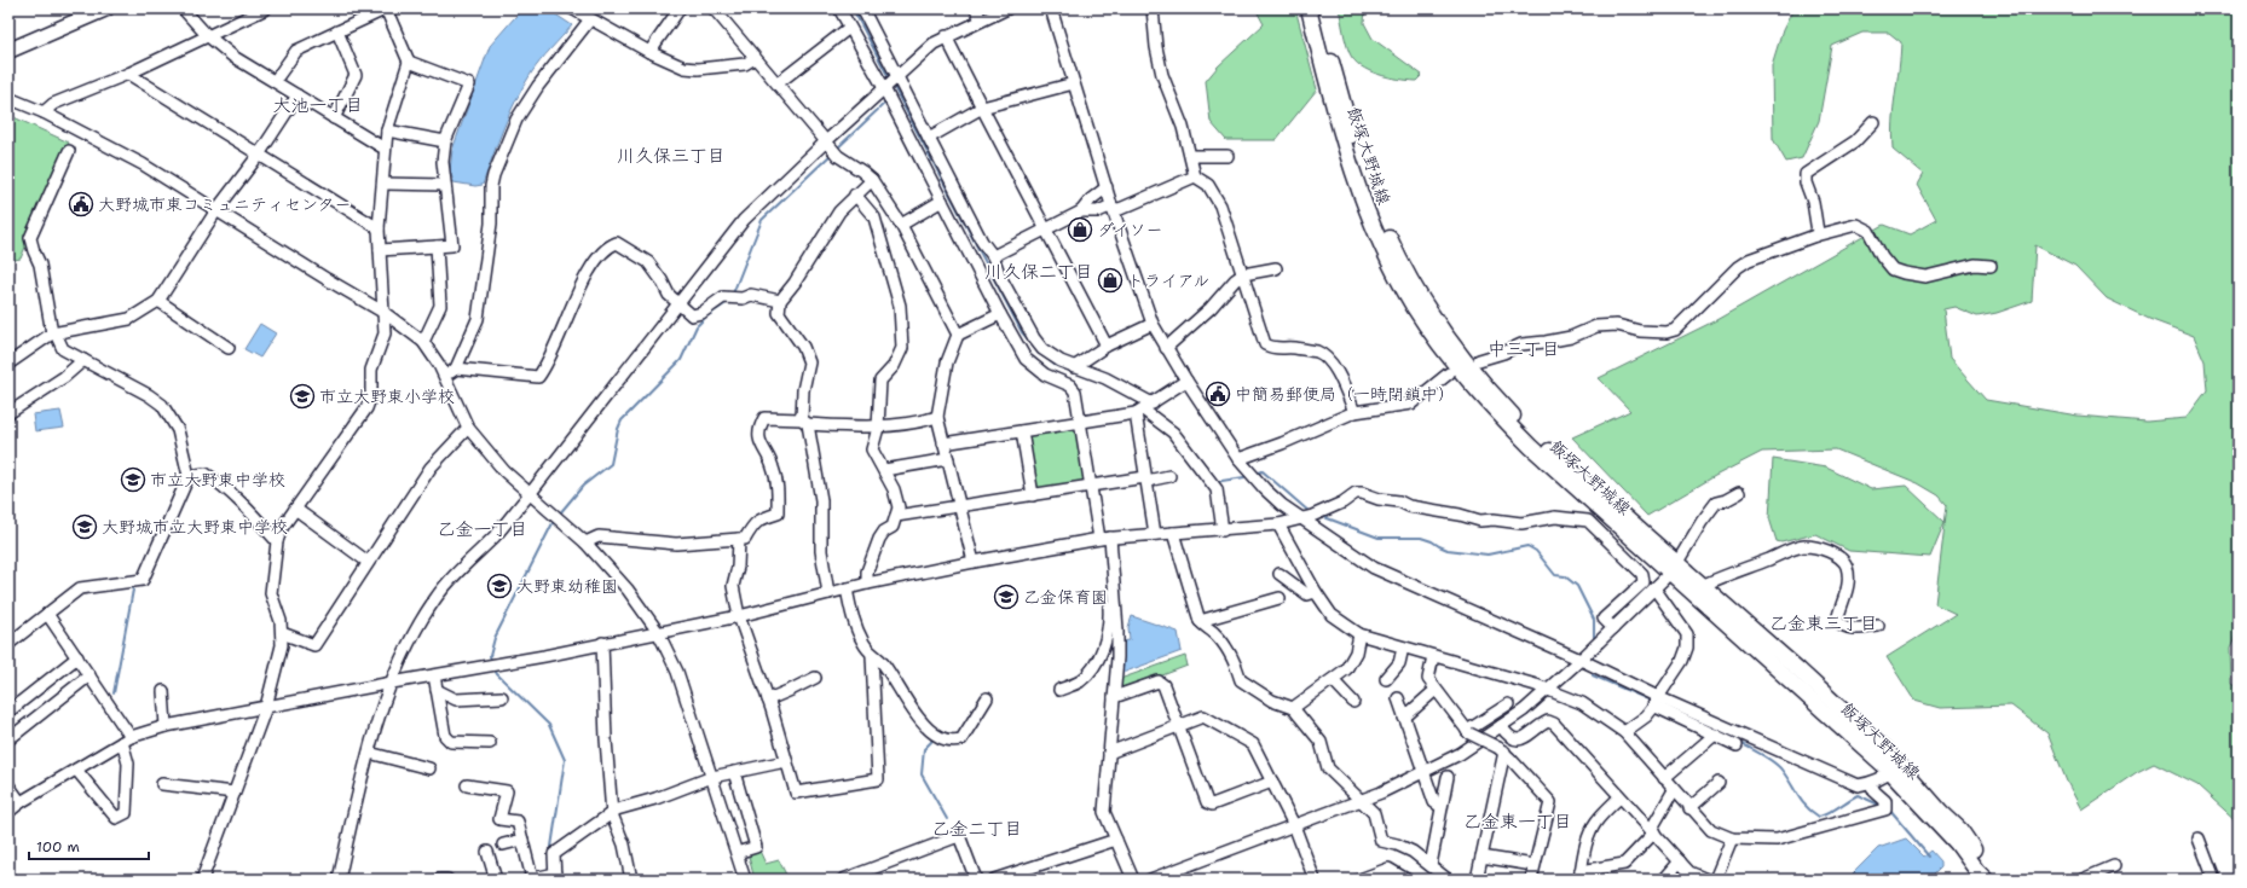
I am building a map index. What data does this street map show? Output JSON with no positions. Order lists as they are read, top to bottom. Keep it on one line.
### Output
{"streets":{"main road":["飯塚大野城線"]},"districts":["大池一丁目","川久保三丁目","川久保二丁目","中三丁目","乙金一丁目","乙金東三丁目","乙金東一丁目","乙金二丁目"],"places":{"public building":["大野城市東コミュニティセンター","中簡易郵便局（一時閉鎖中）"],"shop":["ダイソー","トライアル"],"school or university":["市立大野東小学校","市立大野東中学校","大野城市立大野東中学校","大野東幼稚園","乙金保育園"]},"scale_bar":"100 m"}
